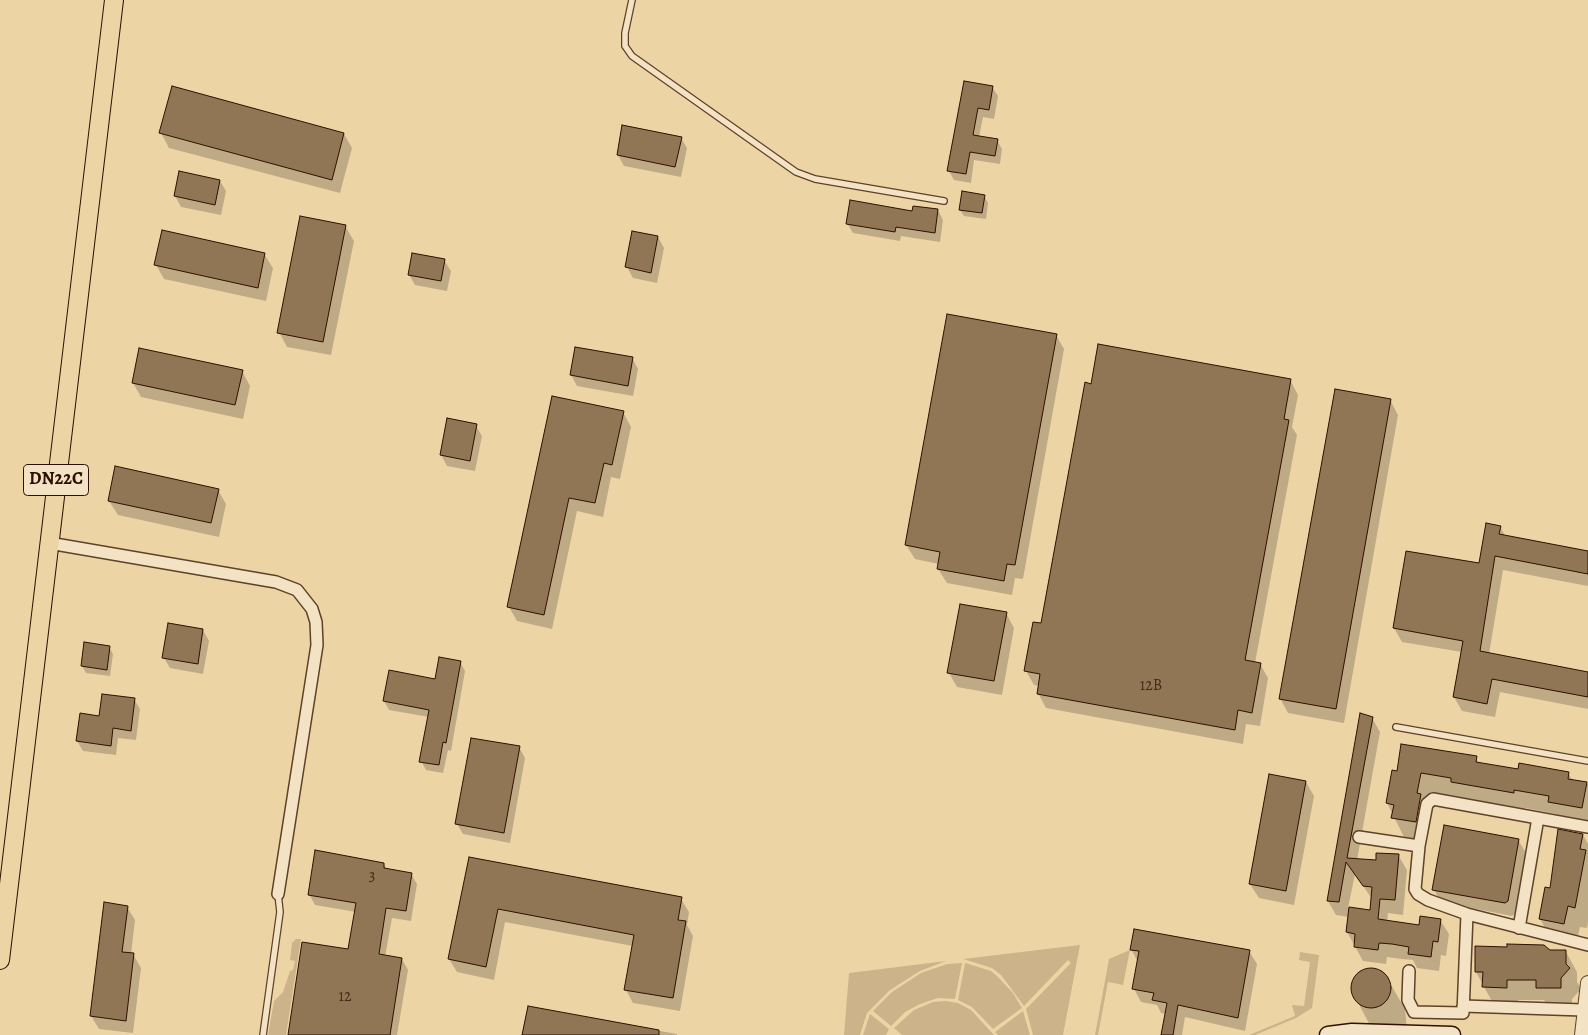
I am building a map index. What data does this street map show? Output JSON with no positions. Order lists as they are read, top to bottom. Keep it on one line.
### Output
{"streets":{"main road":["DN22C"]},"house_numbers":["12B","3","12"]}
